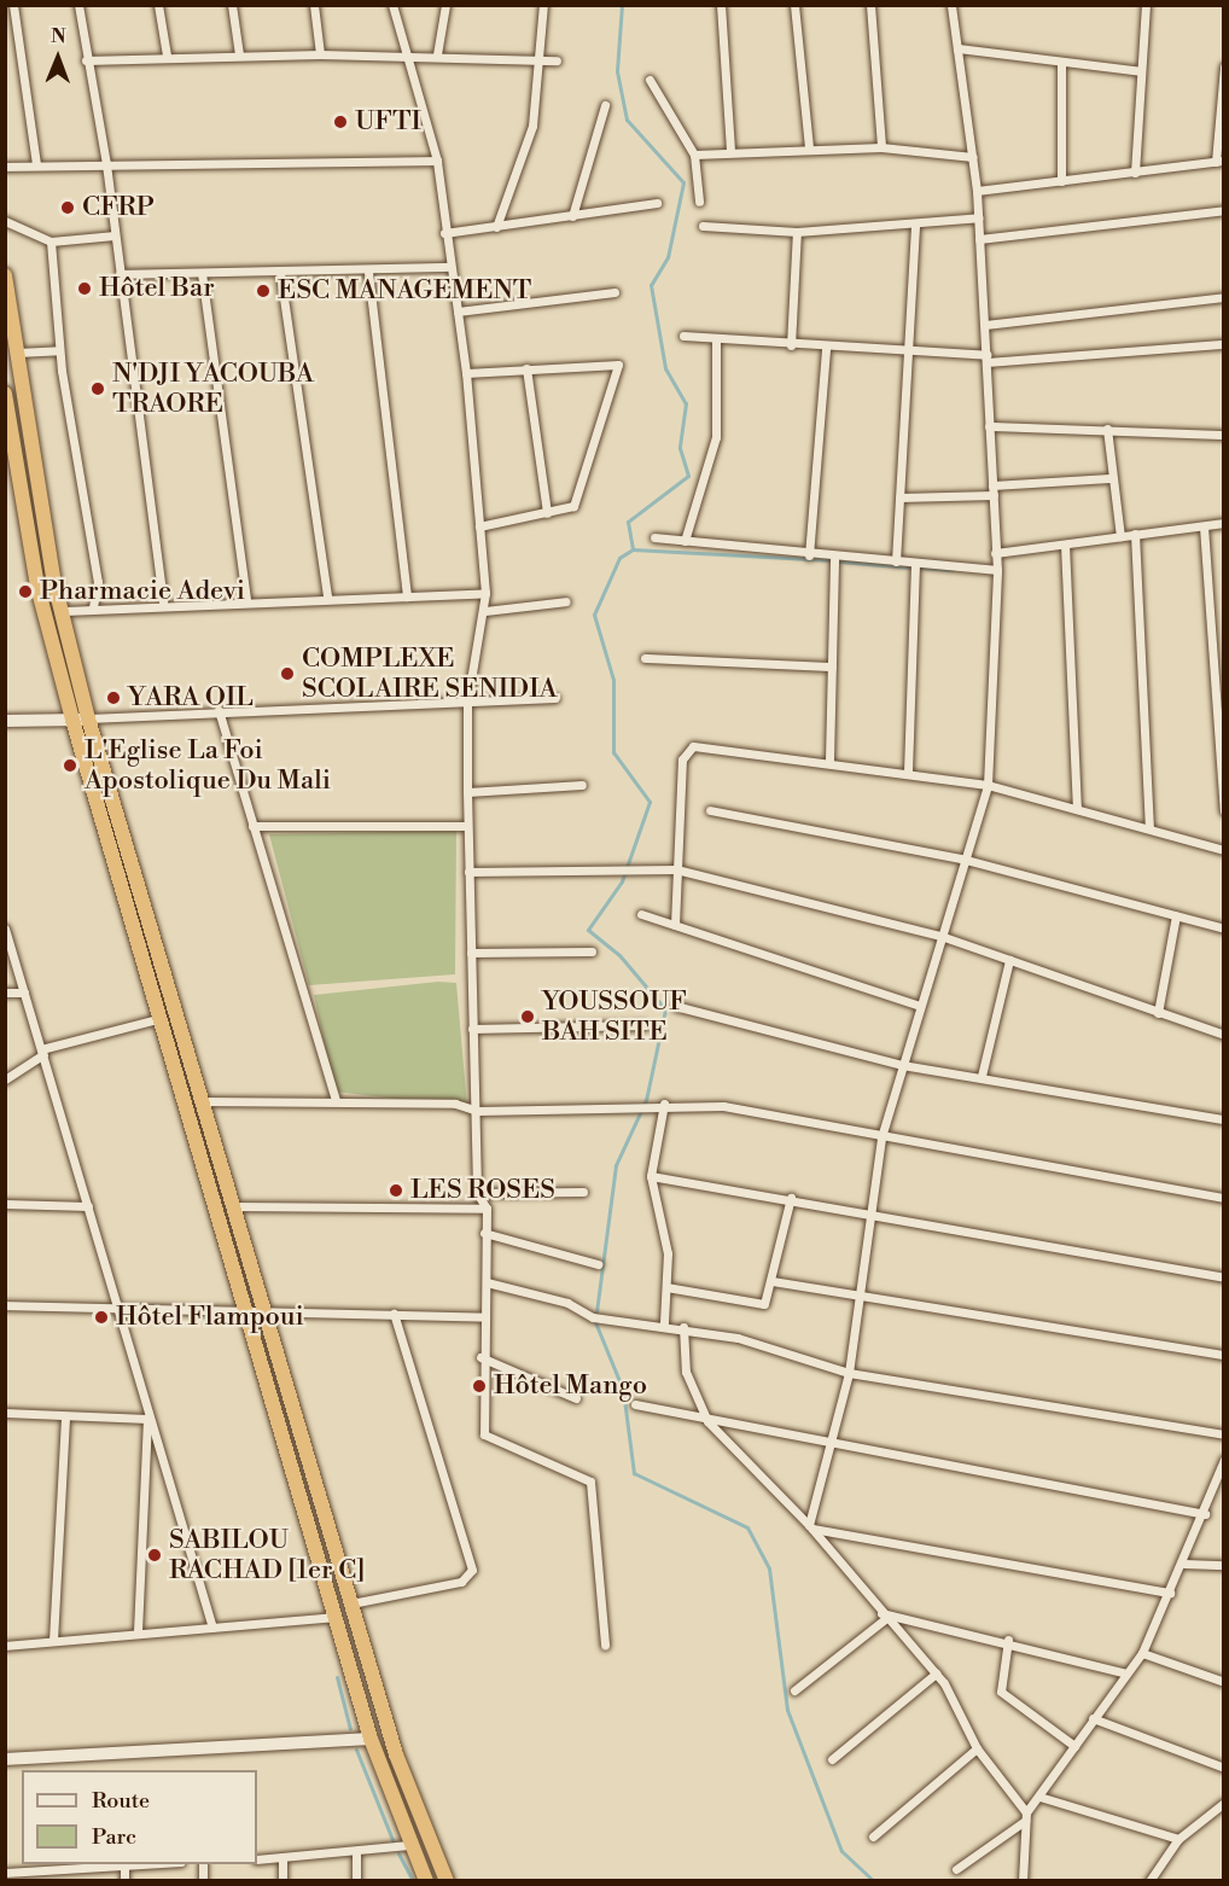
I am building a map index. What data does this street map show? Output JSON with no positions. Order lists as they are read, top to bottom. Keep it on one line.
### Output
{"places":["UFTI","CFRP","Hôtel Bar","ESC MANAGEMENT","N'DJI YACOUBA TRAORE","Pharmacie Adevi","COMPLEXE SCOLAIRE SENIDIA","YARA OIL","L'Eglise La Foi Apostolique Du Mali","YOUSSOUF BAH SITE","LES ROSES","Hôtel Flampoui","Hôtel Mango","SABILOU RACHAD [1er C]"],"legend":["Route","Parc"],"north":"top"}
